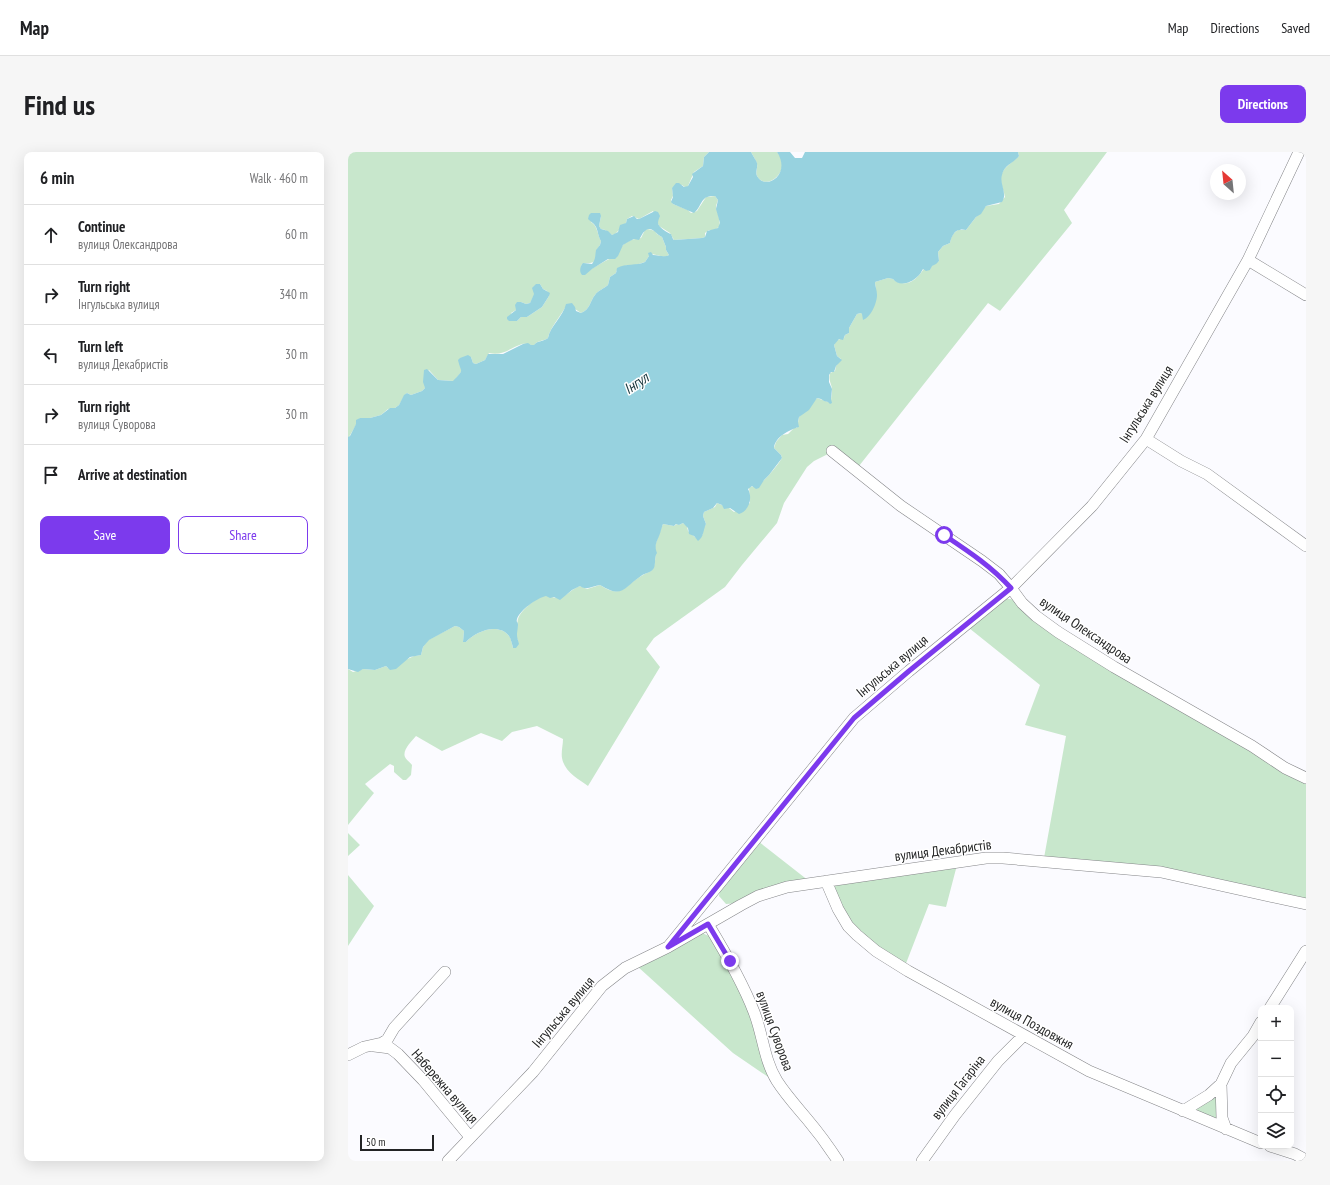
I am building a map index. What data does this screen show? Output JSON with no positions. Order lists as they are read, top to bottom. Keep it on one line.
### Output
{"streets":{"street":["Інгульська вулиця","вулиця Олександрова","вулиця Декабристів","вулиця Поздовжня","вулиця Суворова","Набережна вулиця","вулиця Гагаріна"]},"crossings":[["Інгульська вулиця","вулиця Олександрова"],["Інгульська вулиця","вулиця Декабристів"],["Інгульська вулиця","Набережна вулиця"],["вулиця Декабристів","вулиця Поздовжня"],["вулиця Декабристів","вулиця Суворова"],["вулиця Поздовжня","вулиця Гагаріна"]],"water":["Інгул"],"scale_bar":"50 m","north":"top left","page":{"header":"Map","nav":["Map","Directions","Saved"],"buttons":["Directions",["Save","Share"]],"title":"Find us","heading":["6 min","Walk · 460 m"],"list":[["Continue","вулиця Олександрова","60 m"],["Turn right","Інгульська вулиця","340 m"],["Turn left","вулиця Декабристів","30 m"],["Turn right","вулиця Суворова","30 m"],"Arrive at destination"],"map_buttons":["+","−"],"scale":"50 m"}}
